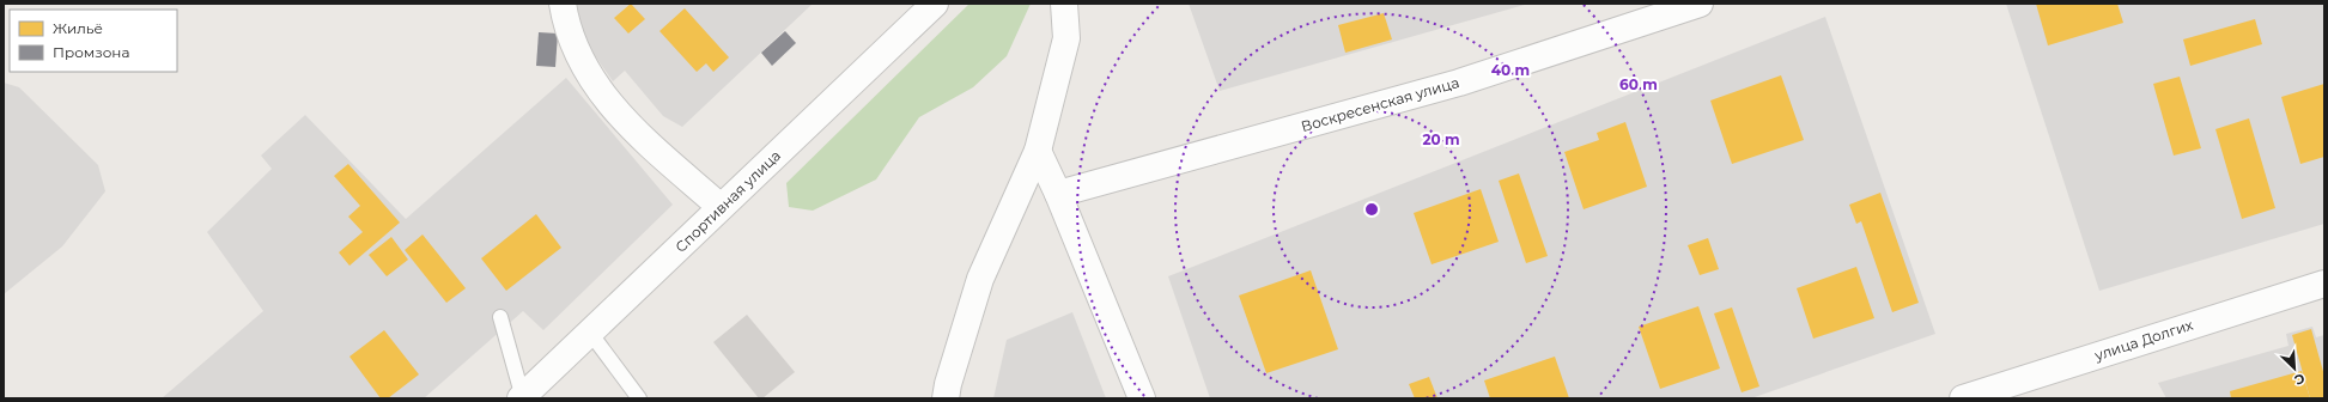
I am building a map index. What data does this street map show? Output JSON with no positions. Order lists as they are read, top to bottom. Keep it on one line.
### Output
{"streets":{"street":["Воскресенская улица","Спортивная улица","улица Долгих"]},"legend":["Жильё","Промзона"],"north":"bottom right","rings":["40 m","60 m","20 m"]}
